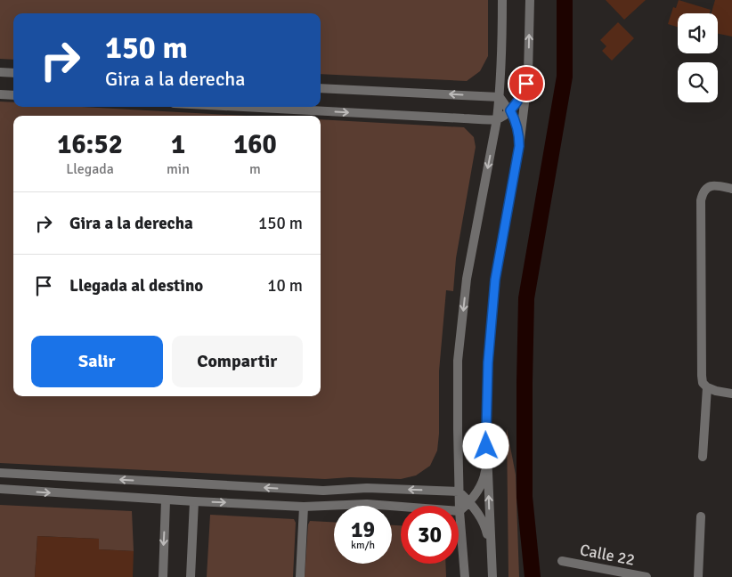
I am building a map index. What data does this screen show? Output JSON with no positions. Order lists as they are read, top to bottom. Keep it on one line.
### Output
{"streets":{"street":["Calle 22"]},"page":{"turn":["150 m","Gira a la derecha"],"eta":["16:52","Llegada","1","min","160","m"],"list":[{"name":"Gira a la derecha","value":"150 m"},{"name":"Llegada al destino","value":"10 m"}],"buttons":["Salir","Compartir"],"speed":"19 km/h","limit":"30"}}
